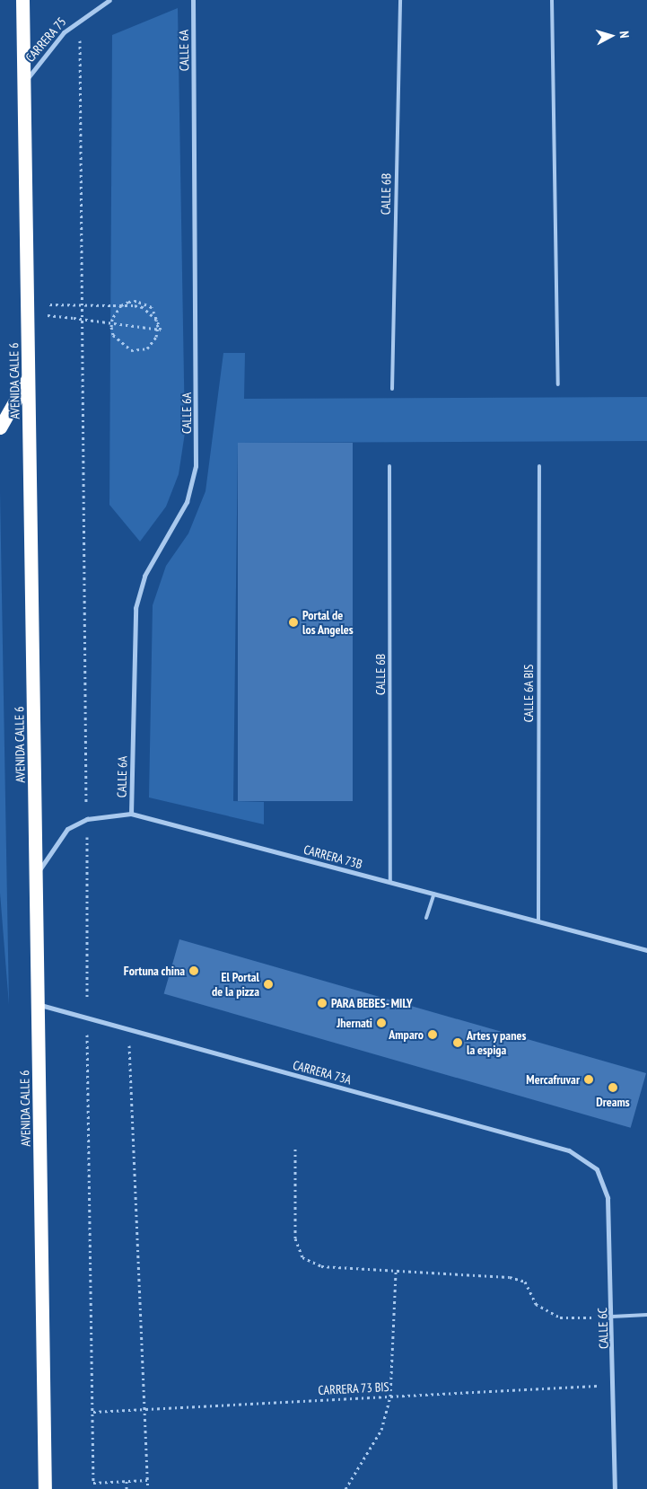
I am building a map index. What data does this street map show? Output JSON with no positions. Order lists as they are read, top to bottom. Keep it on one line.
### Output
{"streets":{"highway":["AVENIDA CALLE 6"],"street":["CARRERA 75","CALLE 6A","CARRERA 73B","CARRERA 73A","CALLE 6C"],"lane":["CALLE 6B","CALLE 6A BIS"],"path":["CARRERA 73 BIS"]},"crossings":[["CARRERA 75","AVENIDA CALLE 6"],["CALLE 6A","CARRERA 73B"],["CALLE 6B","CARRERA 73B"],["AVENIDA CALLE 6","CARRERA 73B"],["AVENIDA CALLE 6","CARRERA 73A"],["CALLE 6A BIS","CARRERA 73B"],["CARRERA 73A","CALLE 6C"],["CALLE 6C","CARRERA 73 BIS"]],"places":["Portal de los Angeles","Fortuna china","El Portal de la pizza","PARA BEBES- MILY","Jhernati","Amparo","Artes y panes la espiga","Mercafruvar","Dreams"],"north":"right"}
